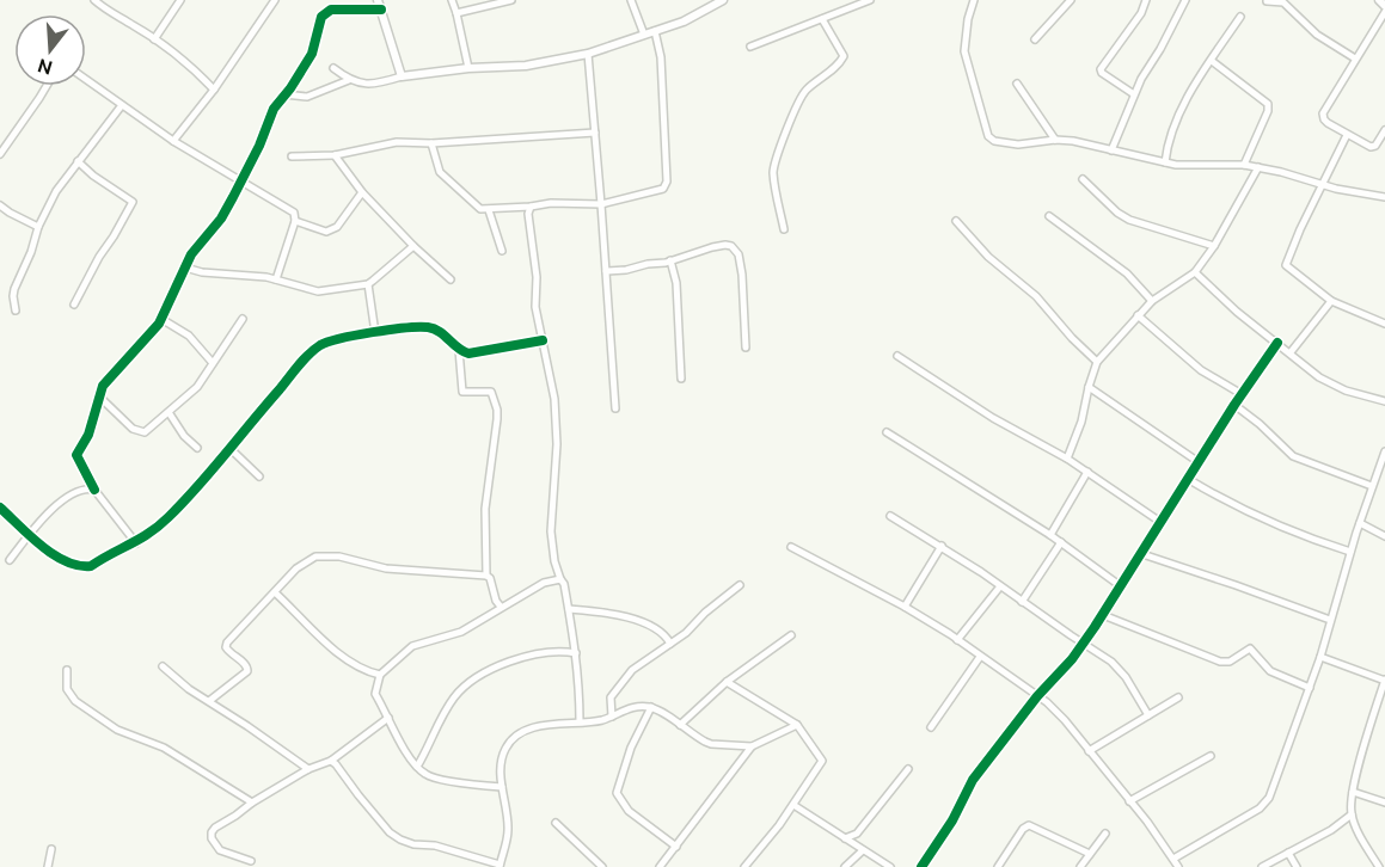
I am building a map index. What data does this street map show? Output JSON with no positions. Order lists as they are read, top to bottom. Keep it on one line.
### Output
{"north":"bottom"}
